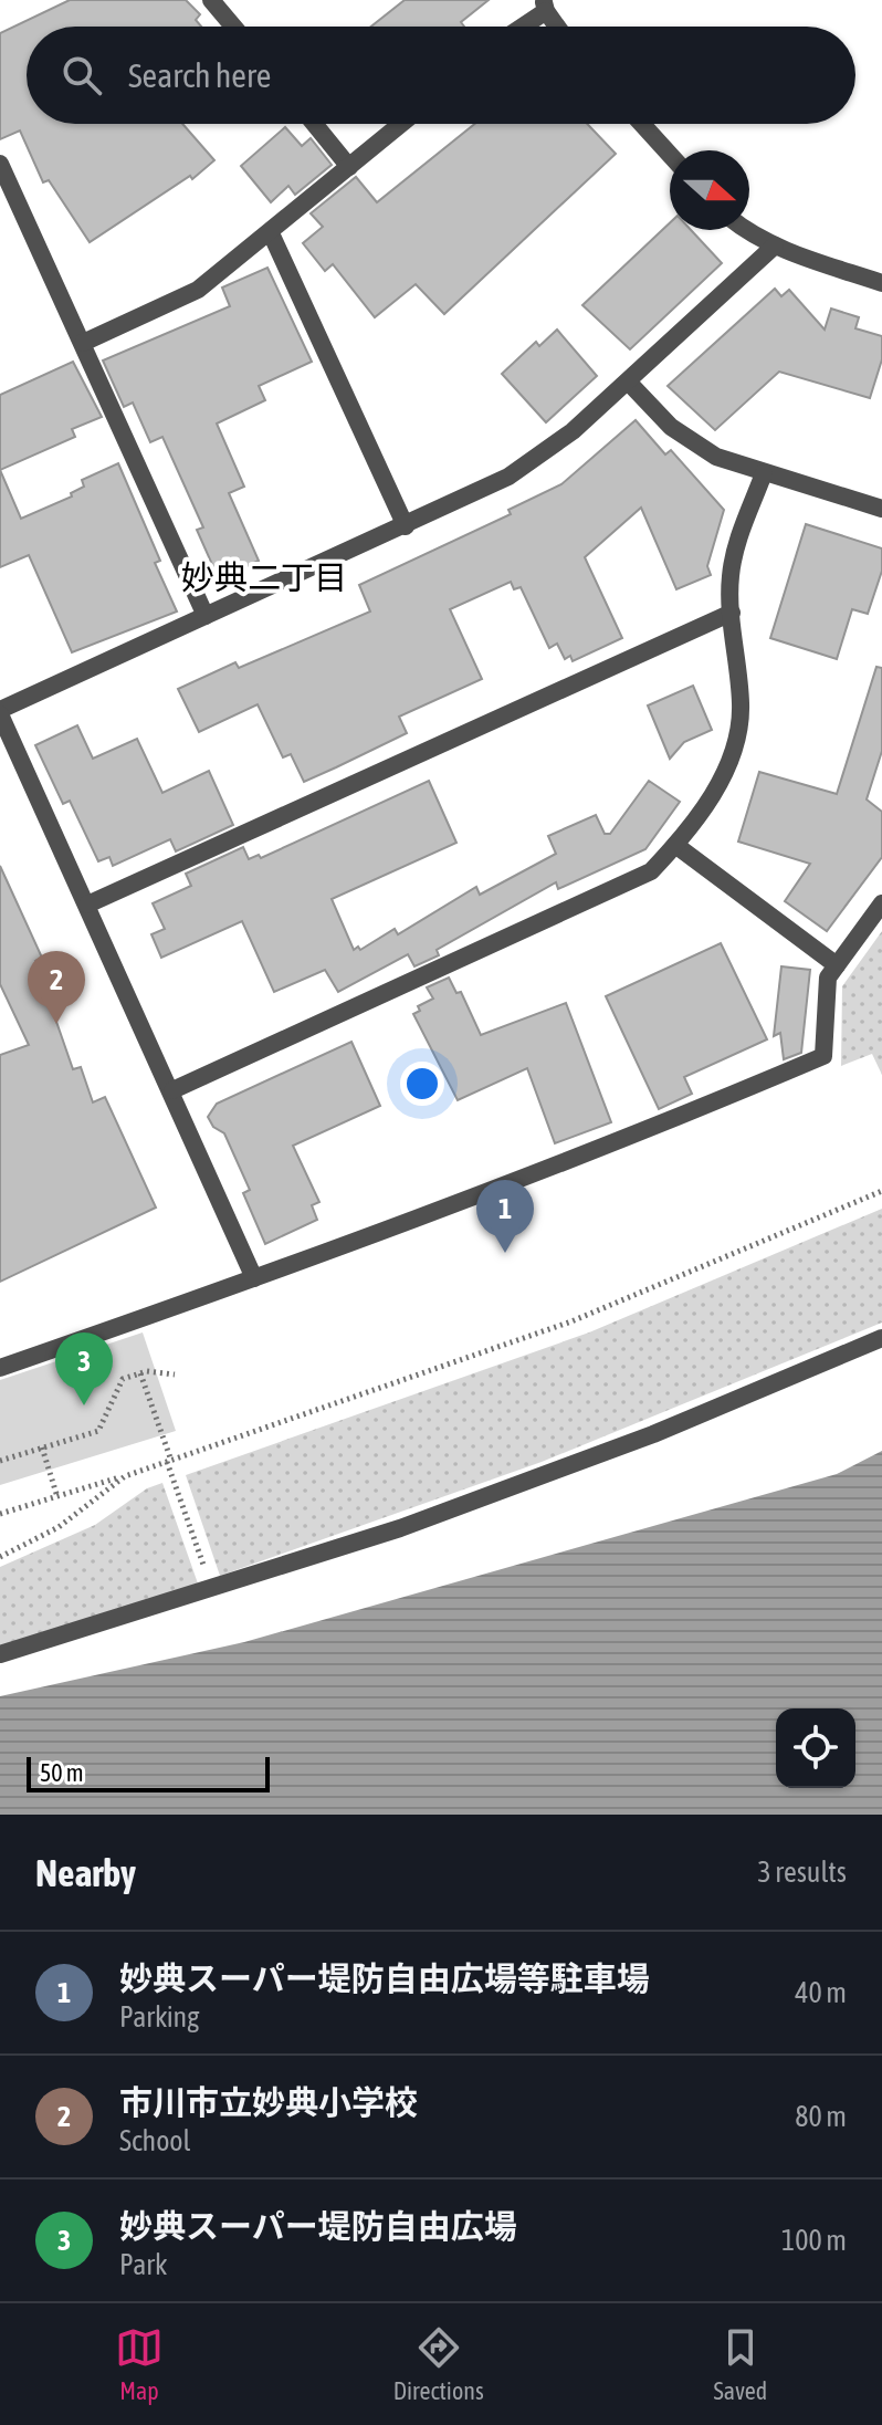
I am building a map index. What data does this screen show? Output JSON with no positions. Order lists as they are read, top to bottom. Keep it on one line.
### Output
{"districts":["妙典二丁目"],"scale_bar":"50 m","north":"right","page":{"search":"Search here","pins":["2","1","3"],"scale":"50 m","heading":["Nearby","3 results"],"list":[{"mark":"1","name":"妙典スーパー堤防自由広場等駐車場","note":"Parking","value":"40 m"},{"mark":"2","name":"市川市立妙典小学校","note":"School","value":"80 m"},{"mark":"3","name":"妙典スーパー堤防自由広場","note":"Park","value":"100 m"}],"nav":["Map","Directions","Saved"]}}
